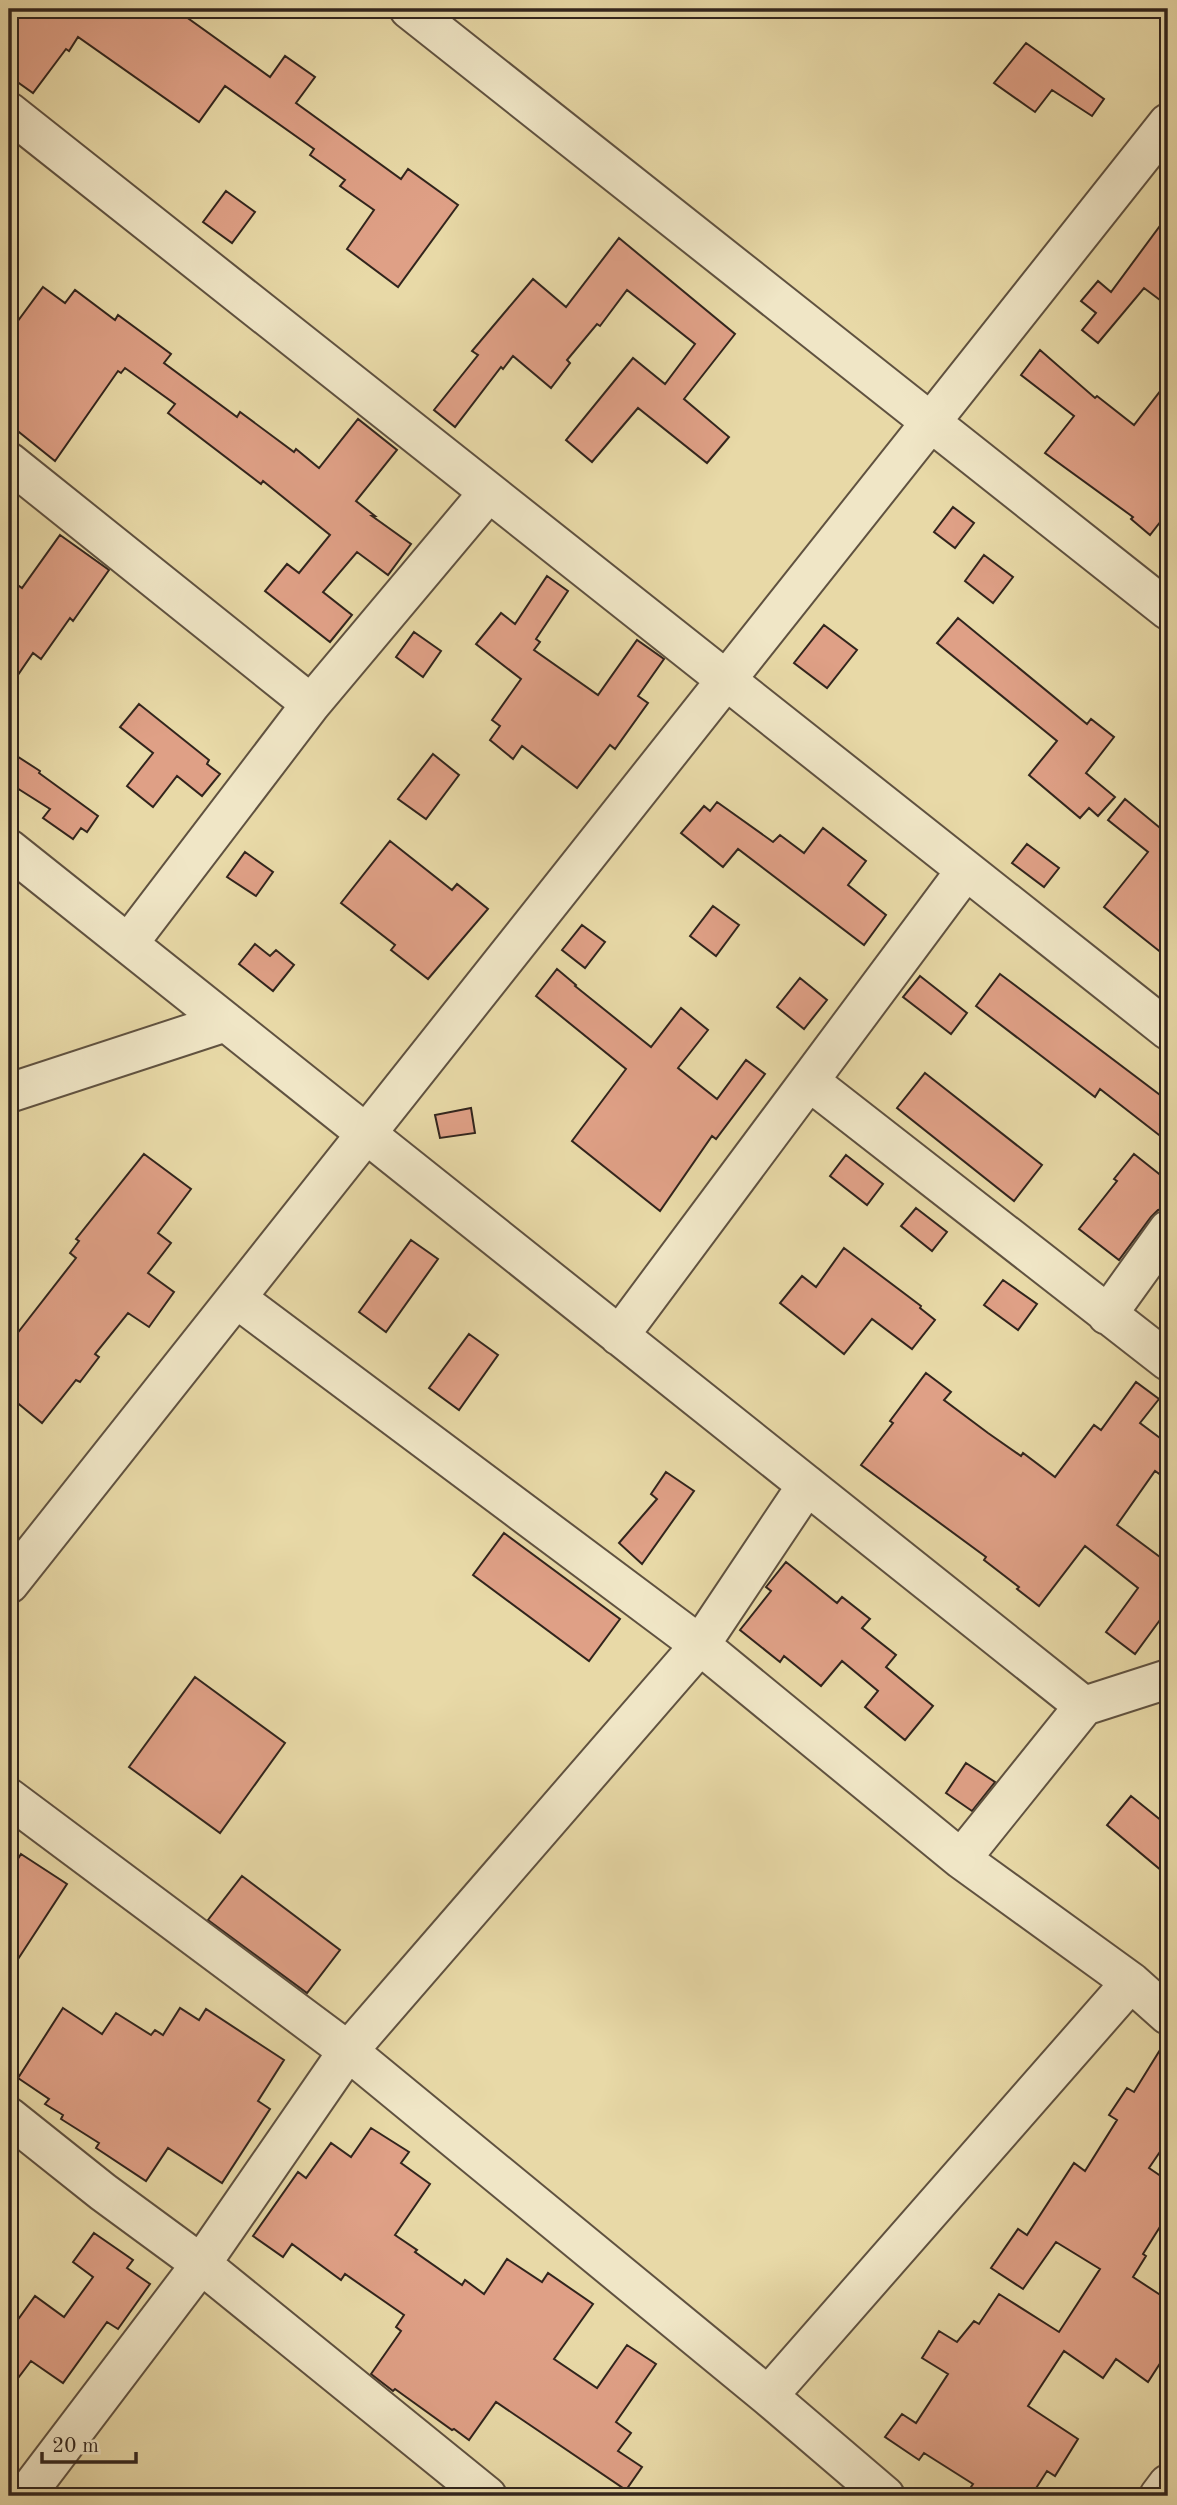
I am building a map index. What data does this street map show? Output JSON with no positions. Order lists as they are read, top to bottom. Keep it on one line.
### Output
{"scale_bar":"20 m"}
